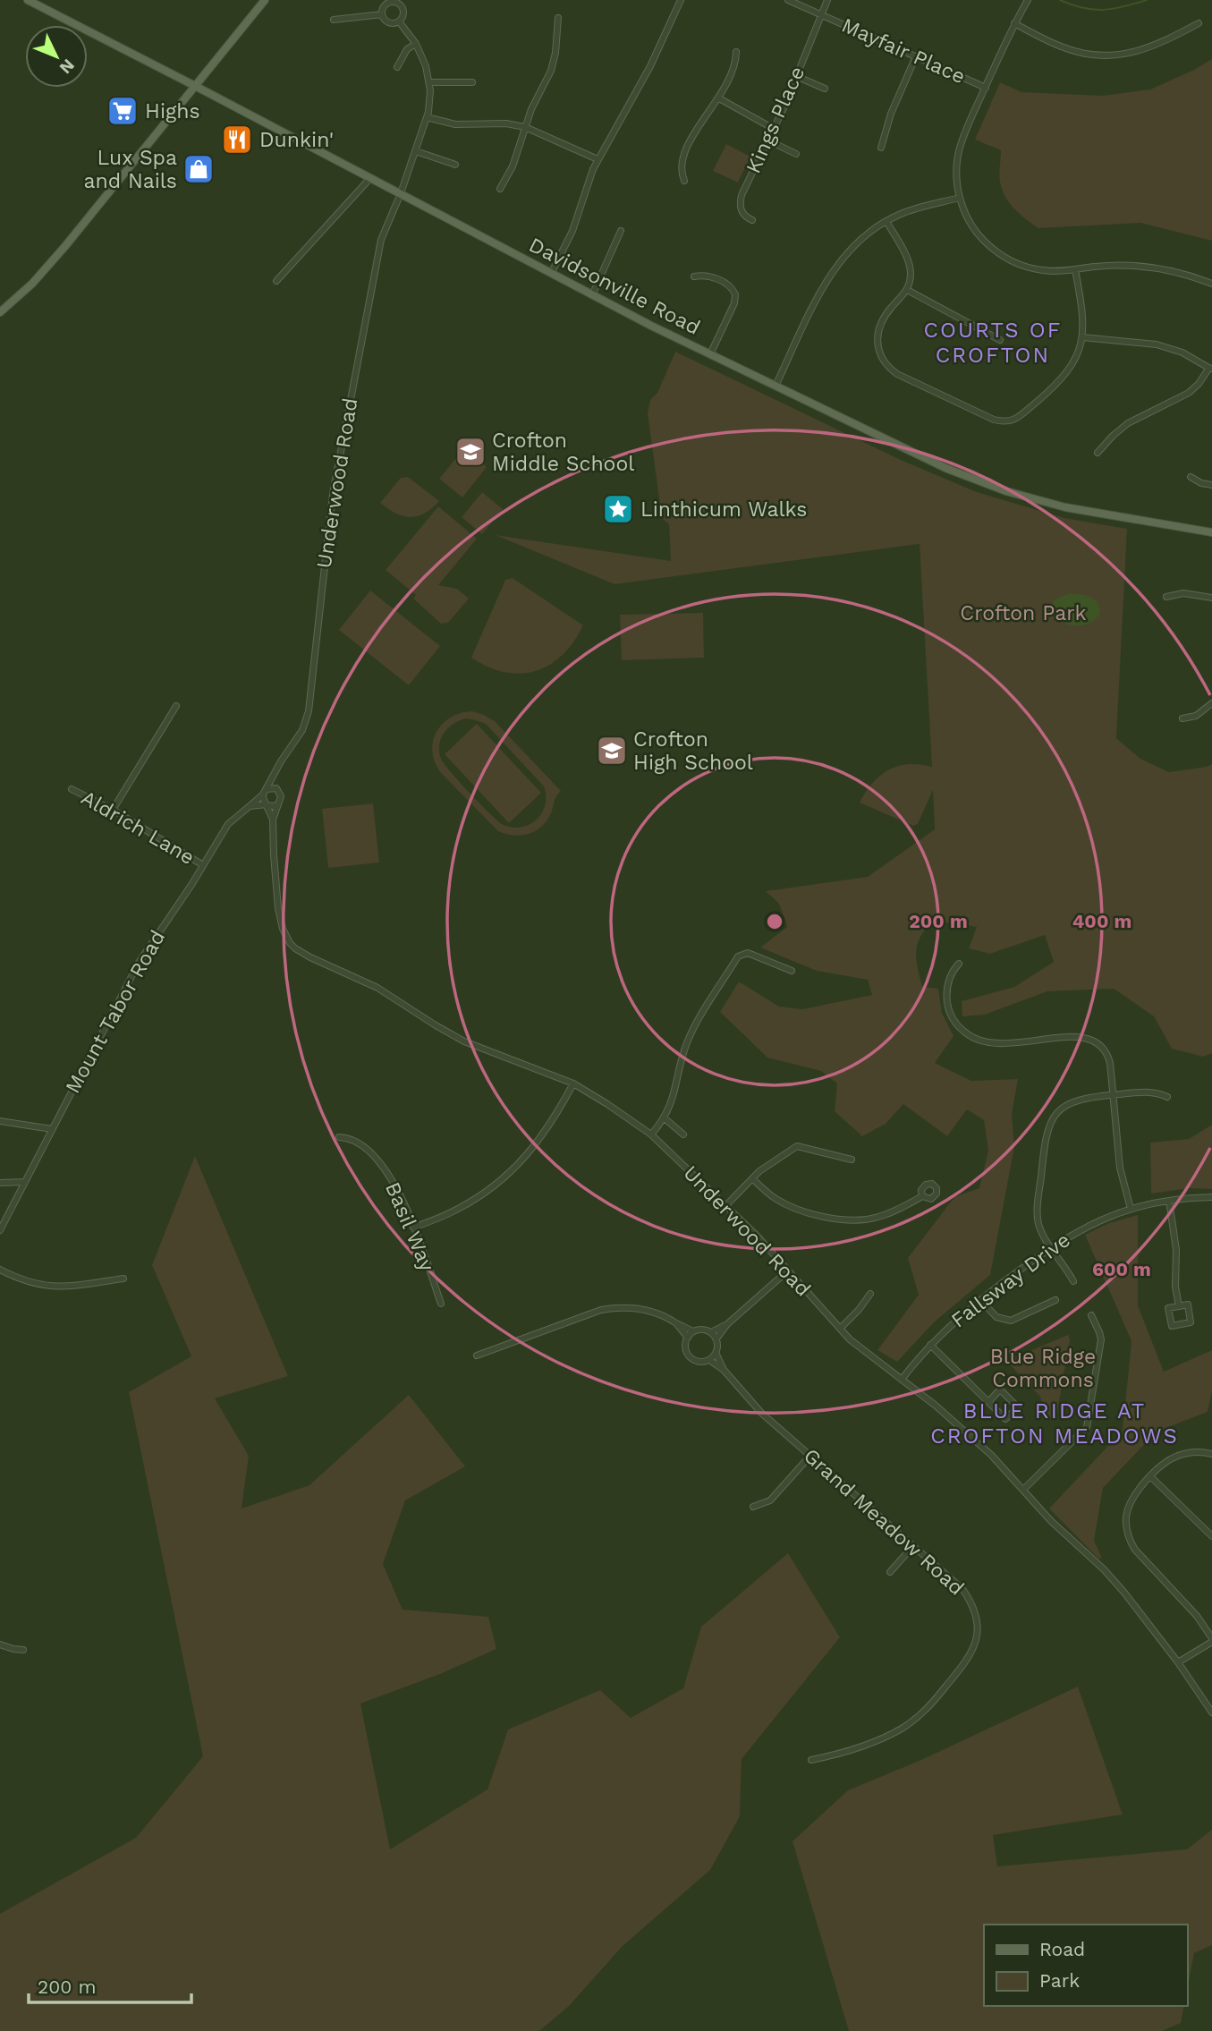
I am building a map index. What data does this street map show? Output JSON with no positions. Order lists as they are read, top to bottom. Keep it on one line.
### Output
{"streets":{"main road":["Davidsonville Road"],"street":["Mayfair Place","Kings Place","Underwood Road","Aldrich Lane","Mount Tabor Road","Basil Way","Fallsway Drive","Grand Meadow Road"]},"crossings":[["Mayfair Place","Kings Place"],["Davidsonville Road","Underwood Road"],["Underwood Road","Mount Tabor Road"],["Underwood Road","Fallsway Drive"],["Aldrich Lane","Mount Tabor Road"]],"districts":["COURTS OF CROFTON","BLUE RIDGE AT CROFTON MEADOWS"],"parks":["Crofton Park","Blue Ridge Commons"],"places":{"supermarket":["Highs"],"restaurant":["Dunkin'"],"shop":["Lux Spa and Nails"],"school or university":["Crofton Middle School","Crofton High School"],"place":["Linthicum Walks"]},"legend":["Road","Park"],"scale_bar":"200 m","north":"bottom right","rings":["200 m","400 m","600 m"]}
